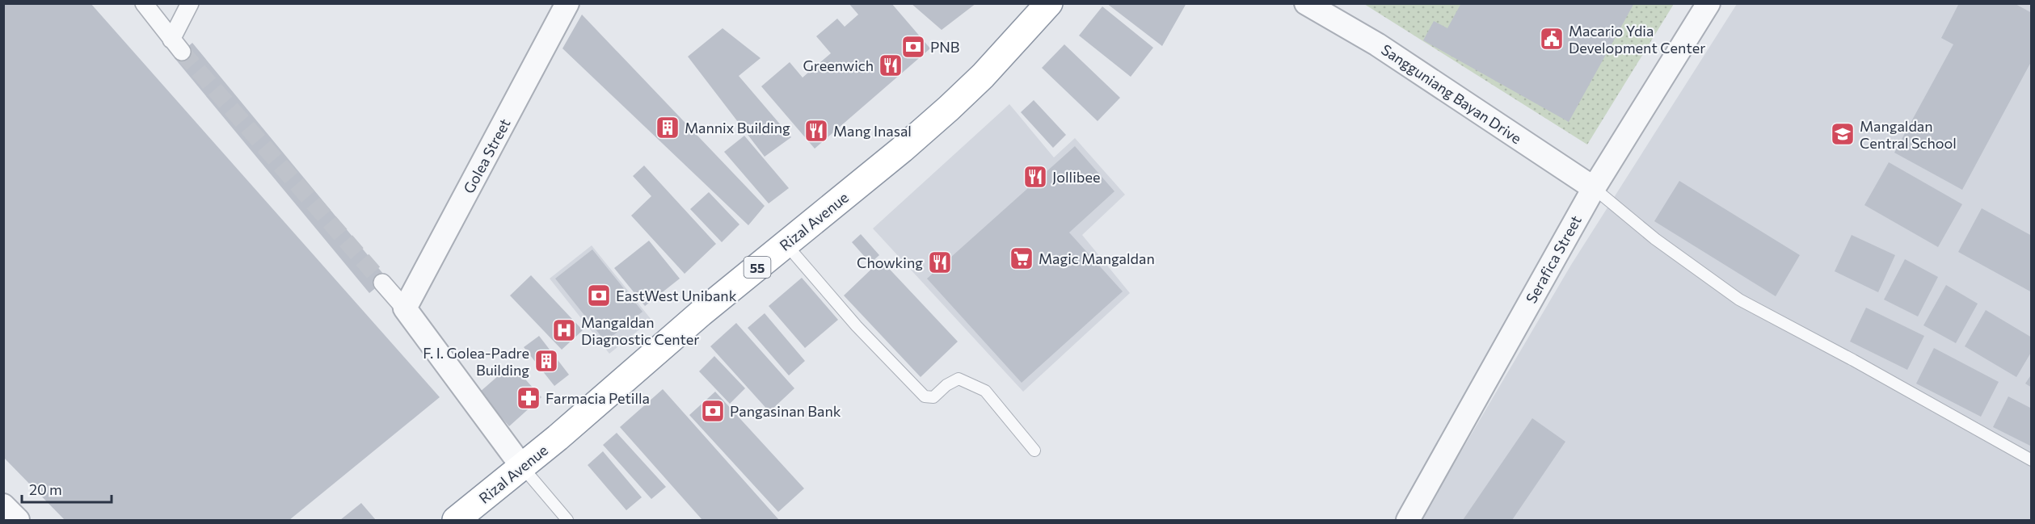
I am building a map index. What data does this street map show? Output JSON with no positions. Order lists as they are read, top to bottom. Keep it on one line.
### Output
{"streets":{"highway":["Rizal Avenue","55"],"street":["Sangguniang Bayan Drive","Golea Street","Serafica Street"]},"crossings":[["Sangguniang Bayan Drive","Serafica Street"]],"places":{"public building":["Macario Ydia Development Center"],"bank":["PNB","EastWest Unibank","Pangasinan Bank"],"restaurant":["Greenwich","Mang Inasal","Jollibee","Chowking"],"building":["Mannix Building","F. I. Golea-Padre Building"],"school or university":["Mangaldan Central School"],"supermarket":["Magic Mangaldan"],"hospital":["Mangaldan Diagnostic Center"],"pharmacy":["Farmacia Petilla"]},"scale_bar":"20 m"}
